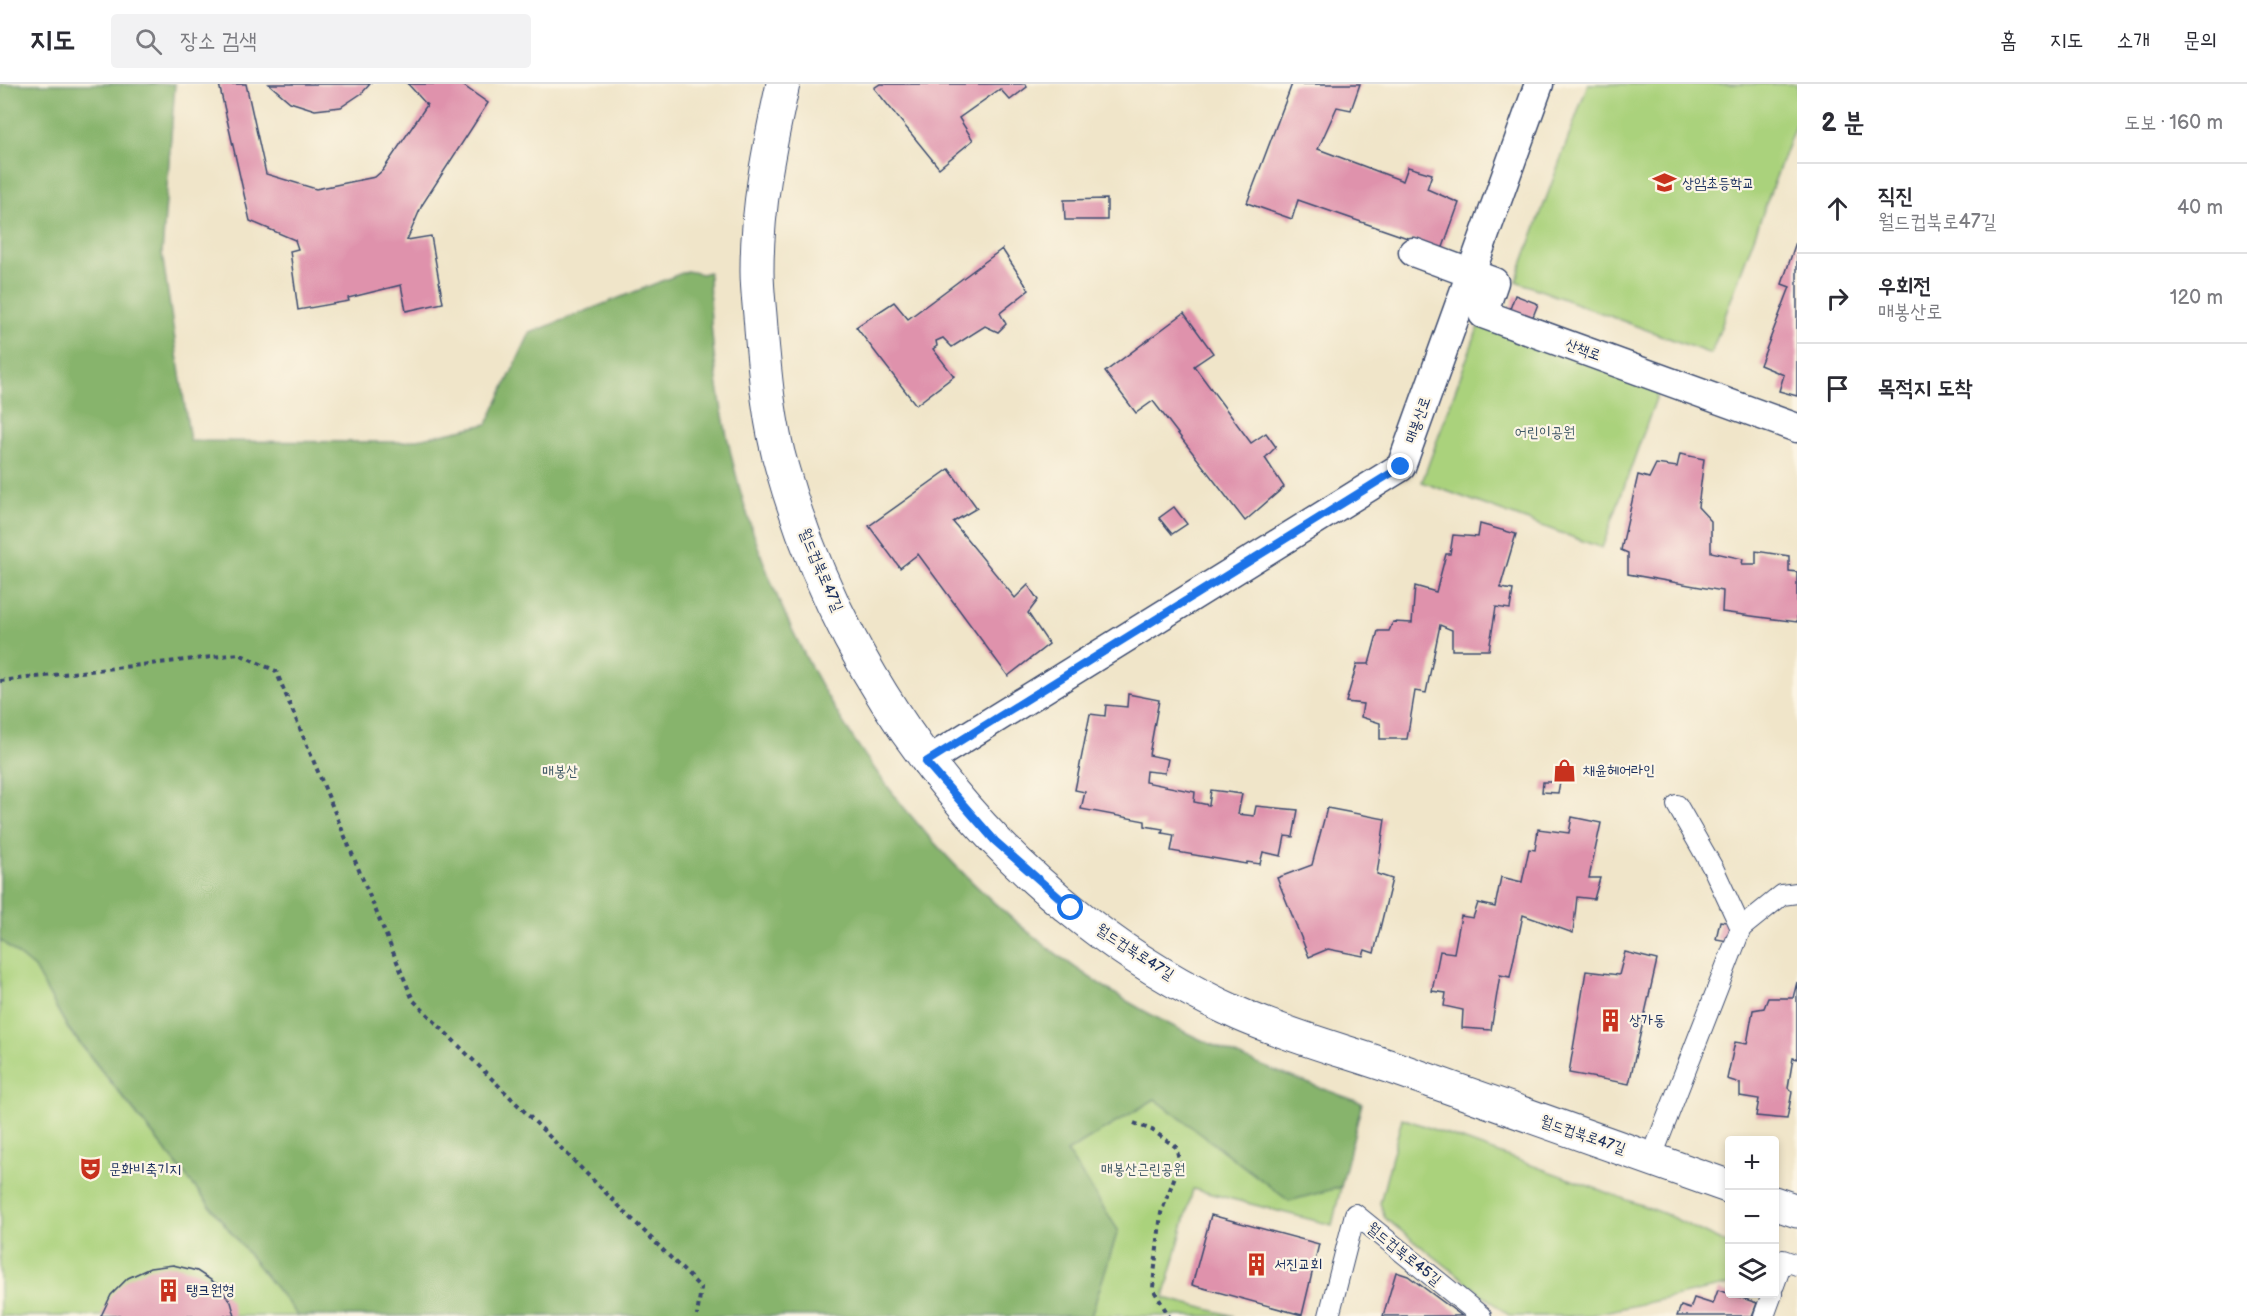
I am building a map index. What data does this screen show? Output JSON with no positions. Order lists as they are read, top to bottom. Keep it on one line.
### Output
{"streets":{"street":["산책로","매봉산로","월드컵북로47길"],"lane":["월드컵북로45길"]},"crossings":[["매봉산로","월드컵북로47길"]],"parks":["어린이공원","매봉산","매봉산근린공원"],"places":{"school or university":["상암초등학교"],"shop":["채윤헤어라인"],"building":["상가동","서진교회","탱크원형"],"theatre":["문화비축기지"]},"page":{"header":"지도","search":"장소 검색","nav":["홈","지도","소개","문의"],"heading":["2 분","도보 · 160 m"],"list":[["직진","월드컵북로47길","40 m"],["우회전","매봉산로","120 m"],"목적지 도착"],"map_buttons":["+","−"]}}
